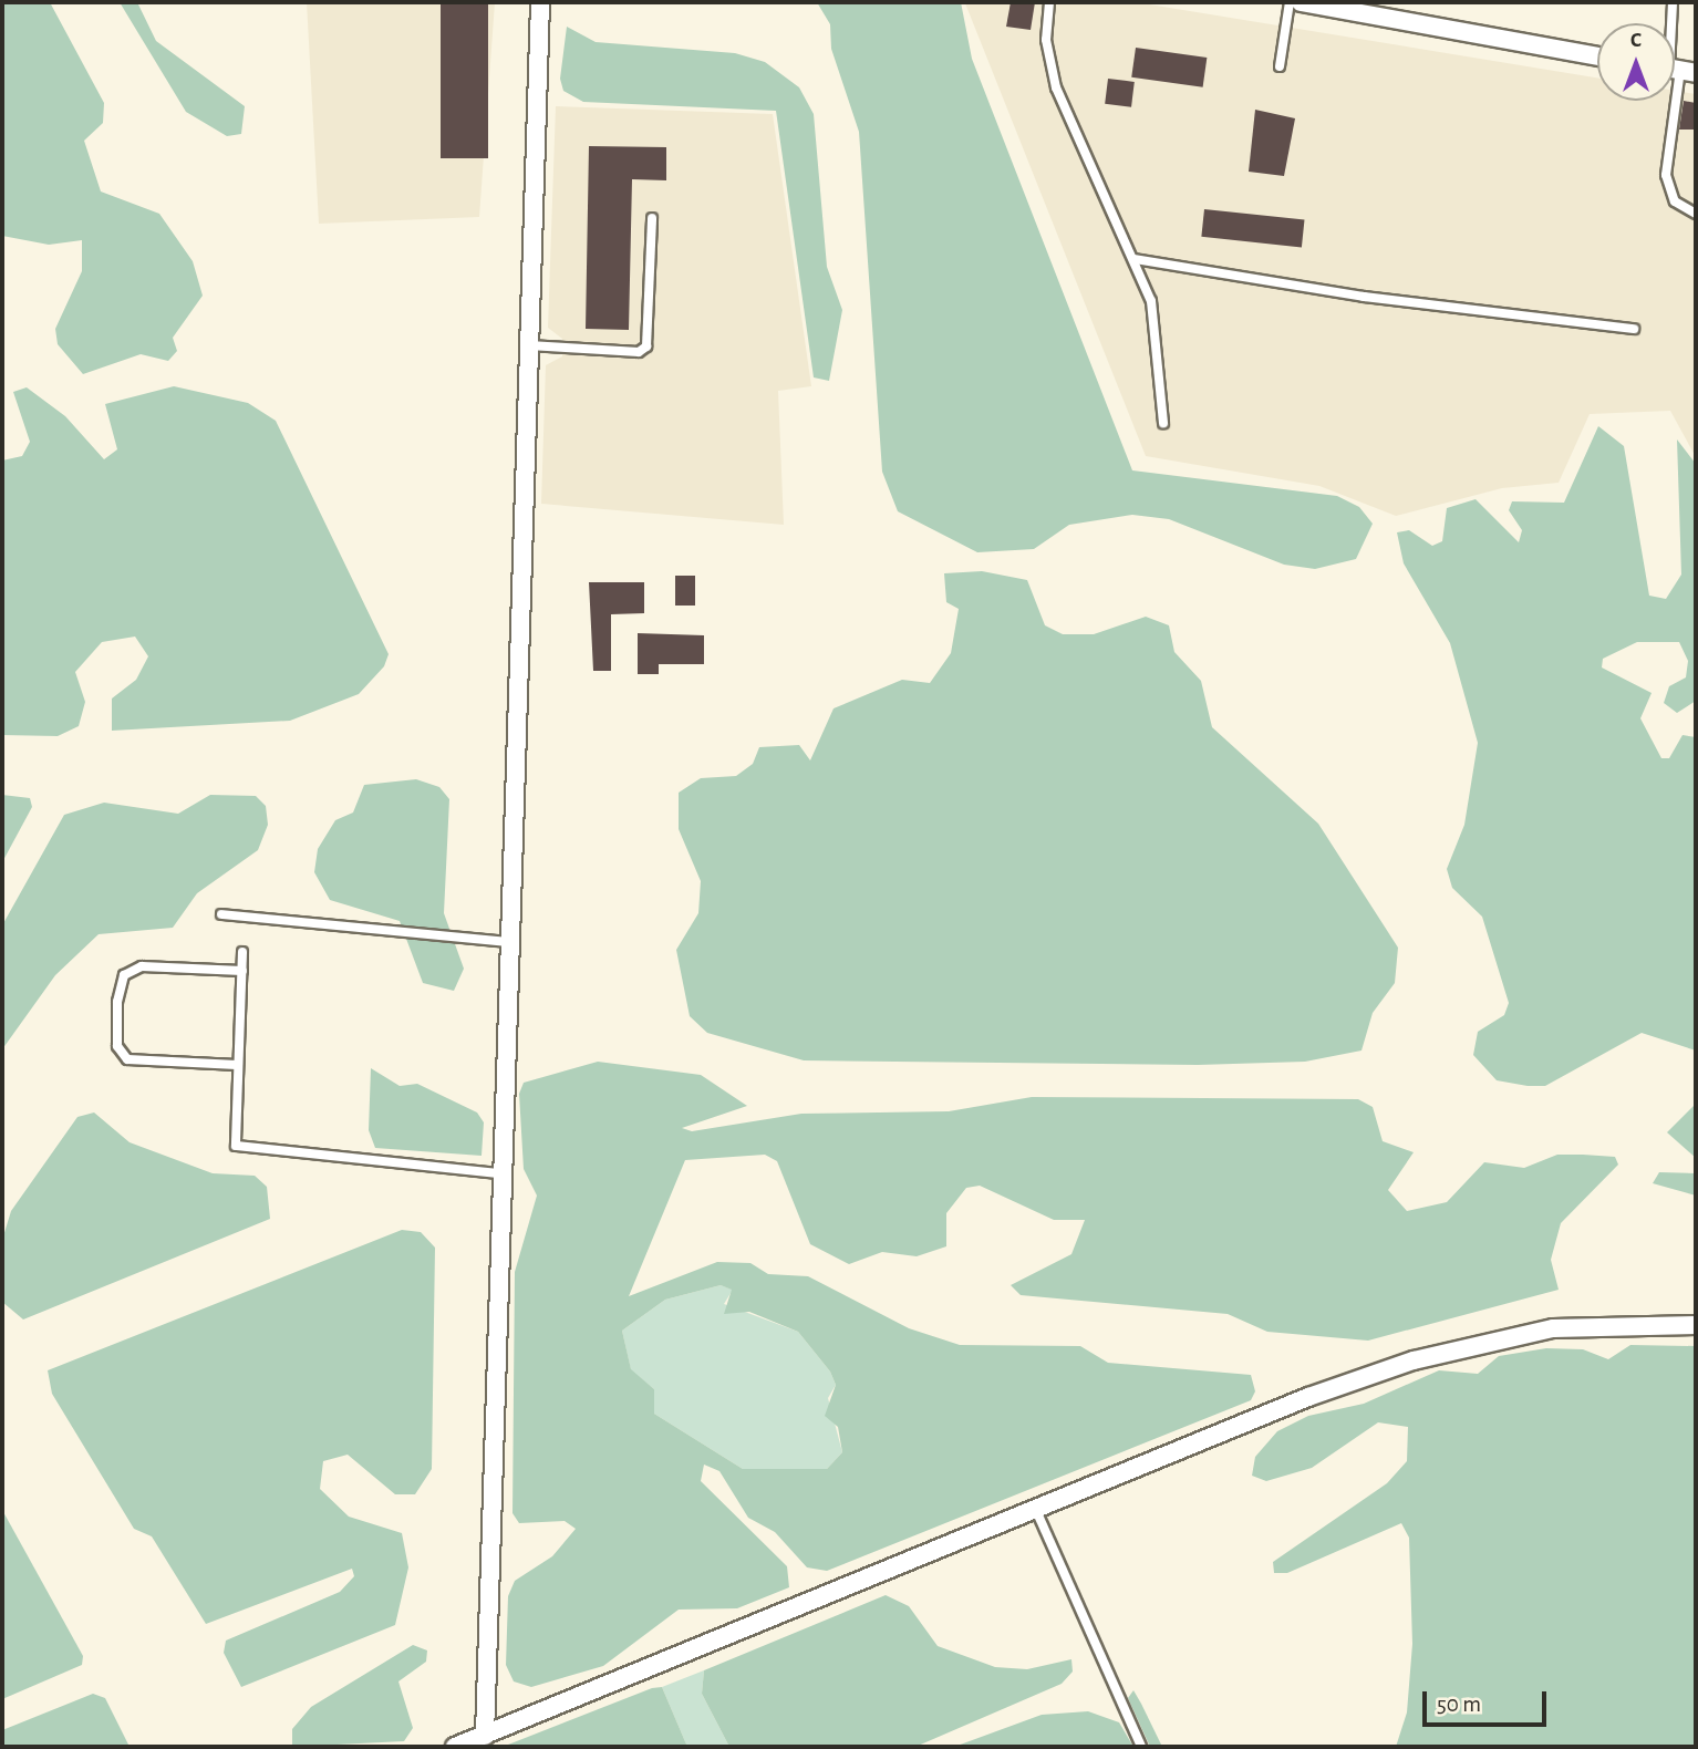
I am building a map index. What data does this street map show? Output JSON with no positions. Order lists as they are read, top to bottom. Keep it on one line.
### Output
{"scale_bar":"50 m","north":"top"}
